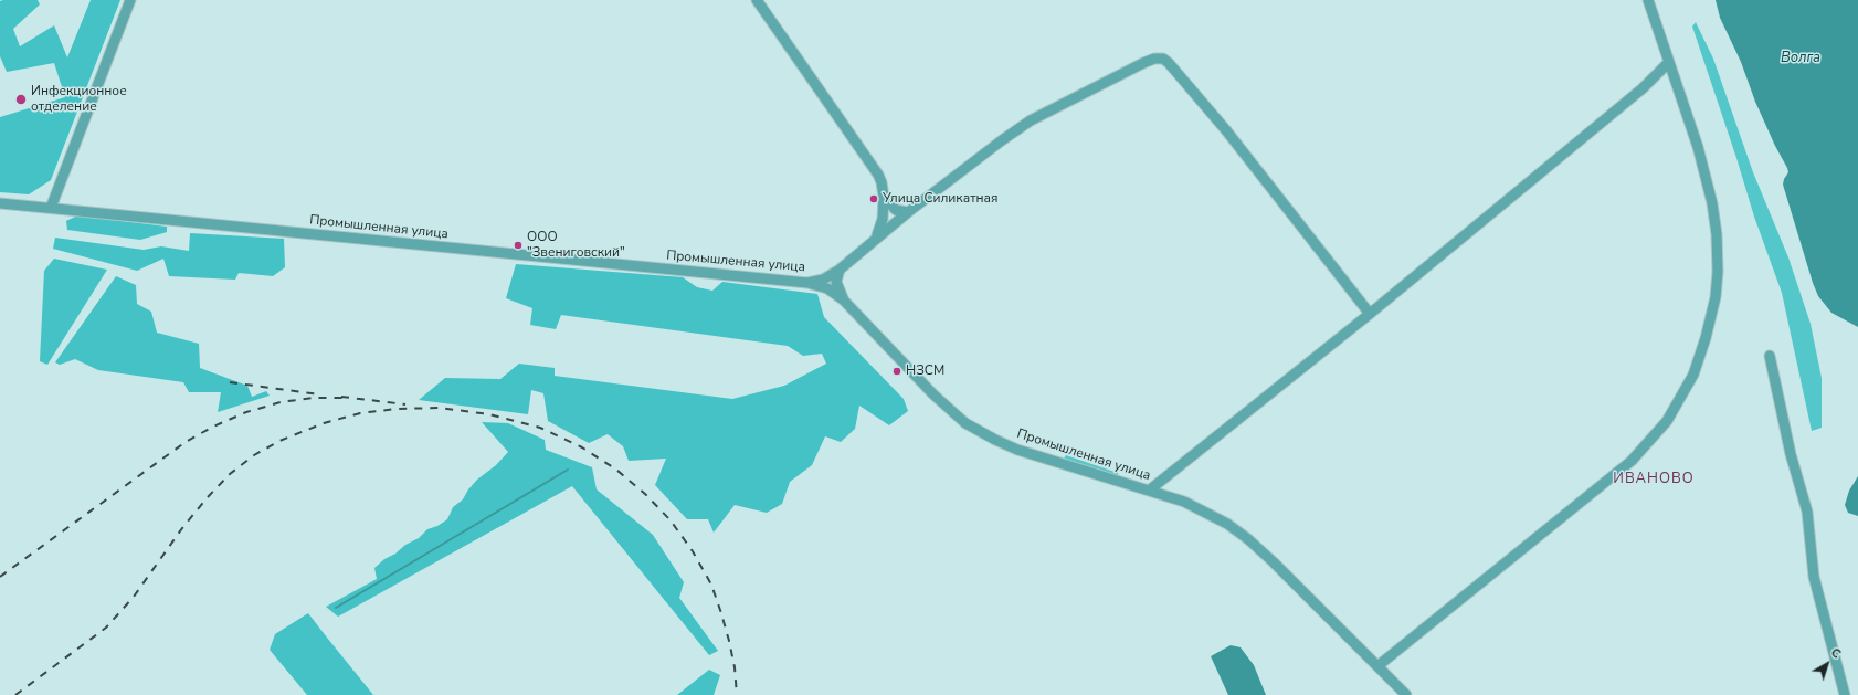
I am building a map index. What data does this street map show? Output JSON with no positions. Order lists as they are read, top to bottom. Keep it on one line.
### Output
{"streets":{"street":["Промышленная улица"]},"districts":["ИВАНОВО"],"water":["Волга"],"places":["Инфекционное отделение","Улица Силикатная","ООО \"Звениговский\"","НЗСМ"],"north":"top right"}
